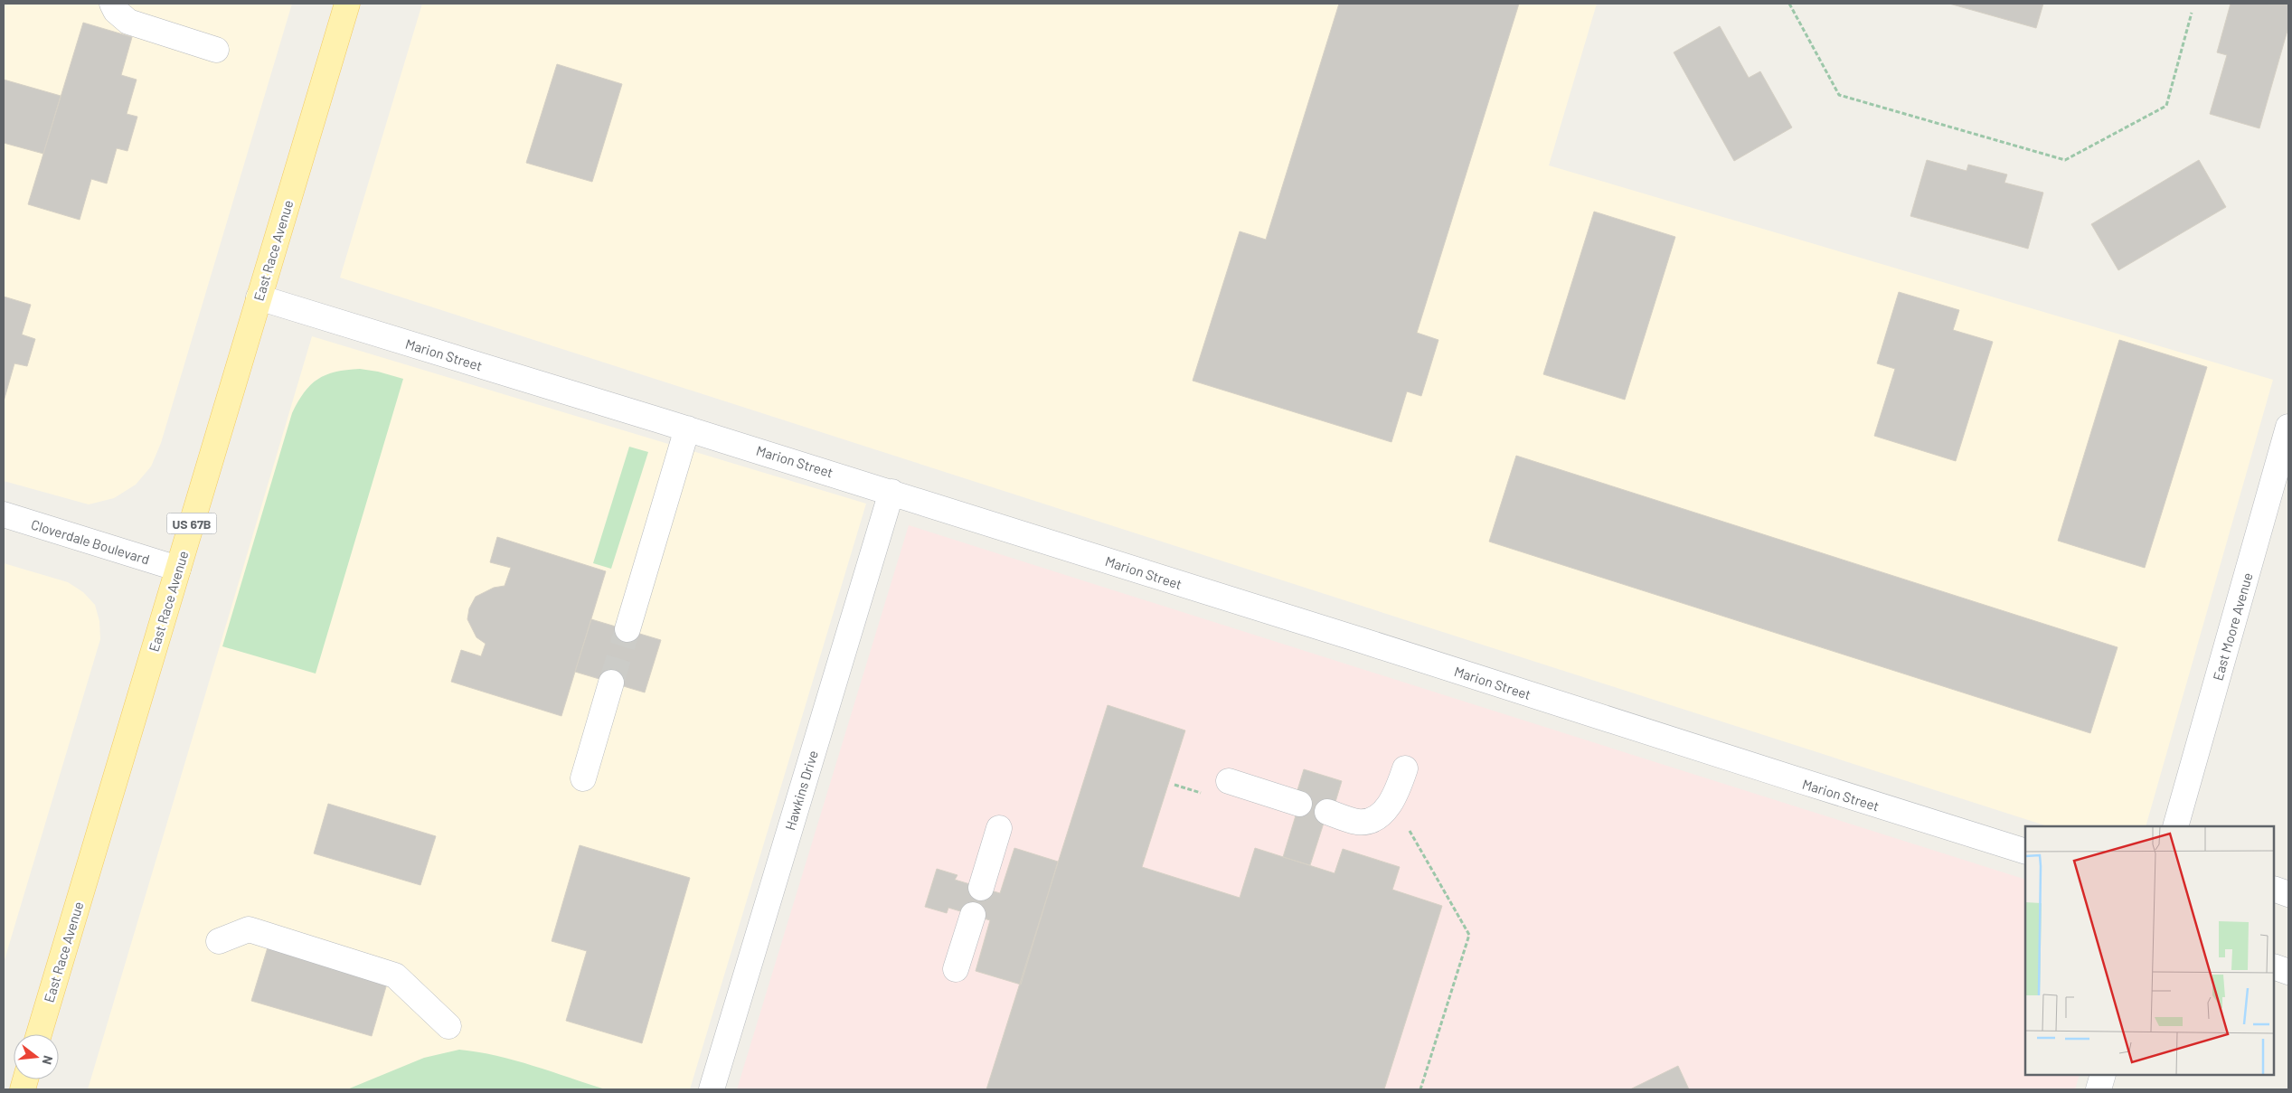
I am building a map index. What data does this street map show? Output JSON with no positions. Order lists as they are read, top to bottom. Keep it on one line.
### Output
{"streets":{"main road":["East Race Avenue","US 67B"],"street":["Marion Street","Cloverdale Boulevard","East Moore Avenue","Hawkins Drive"]},"crossings":[["East Race Avenue","Marion Street"],["East Race Avenue","Cloverdale Boulevard"],["Marion Street","Hawkins Drive"]],"north":"right"}
